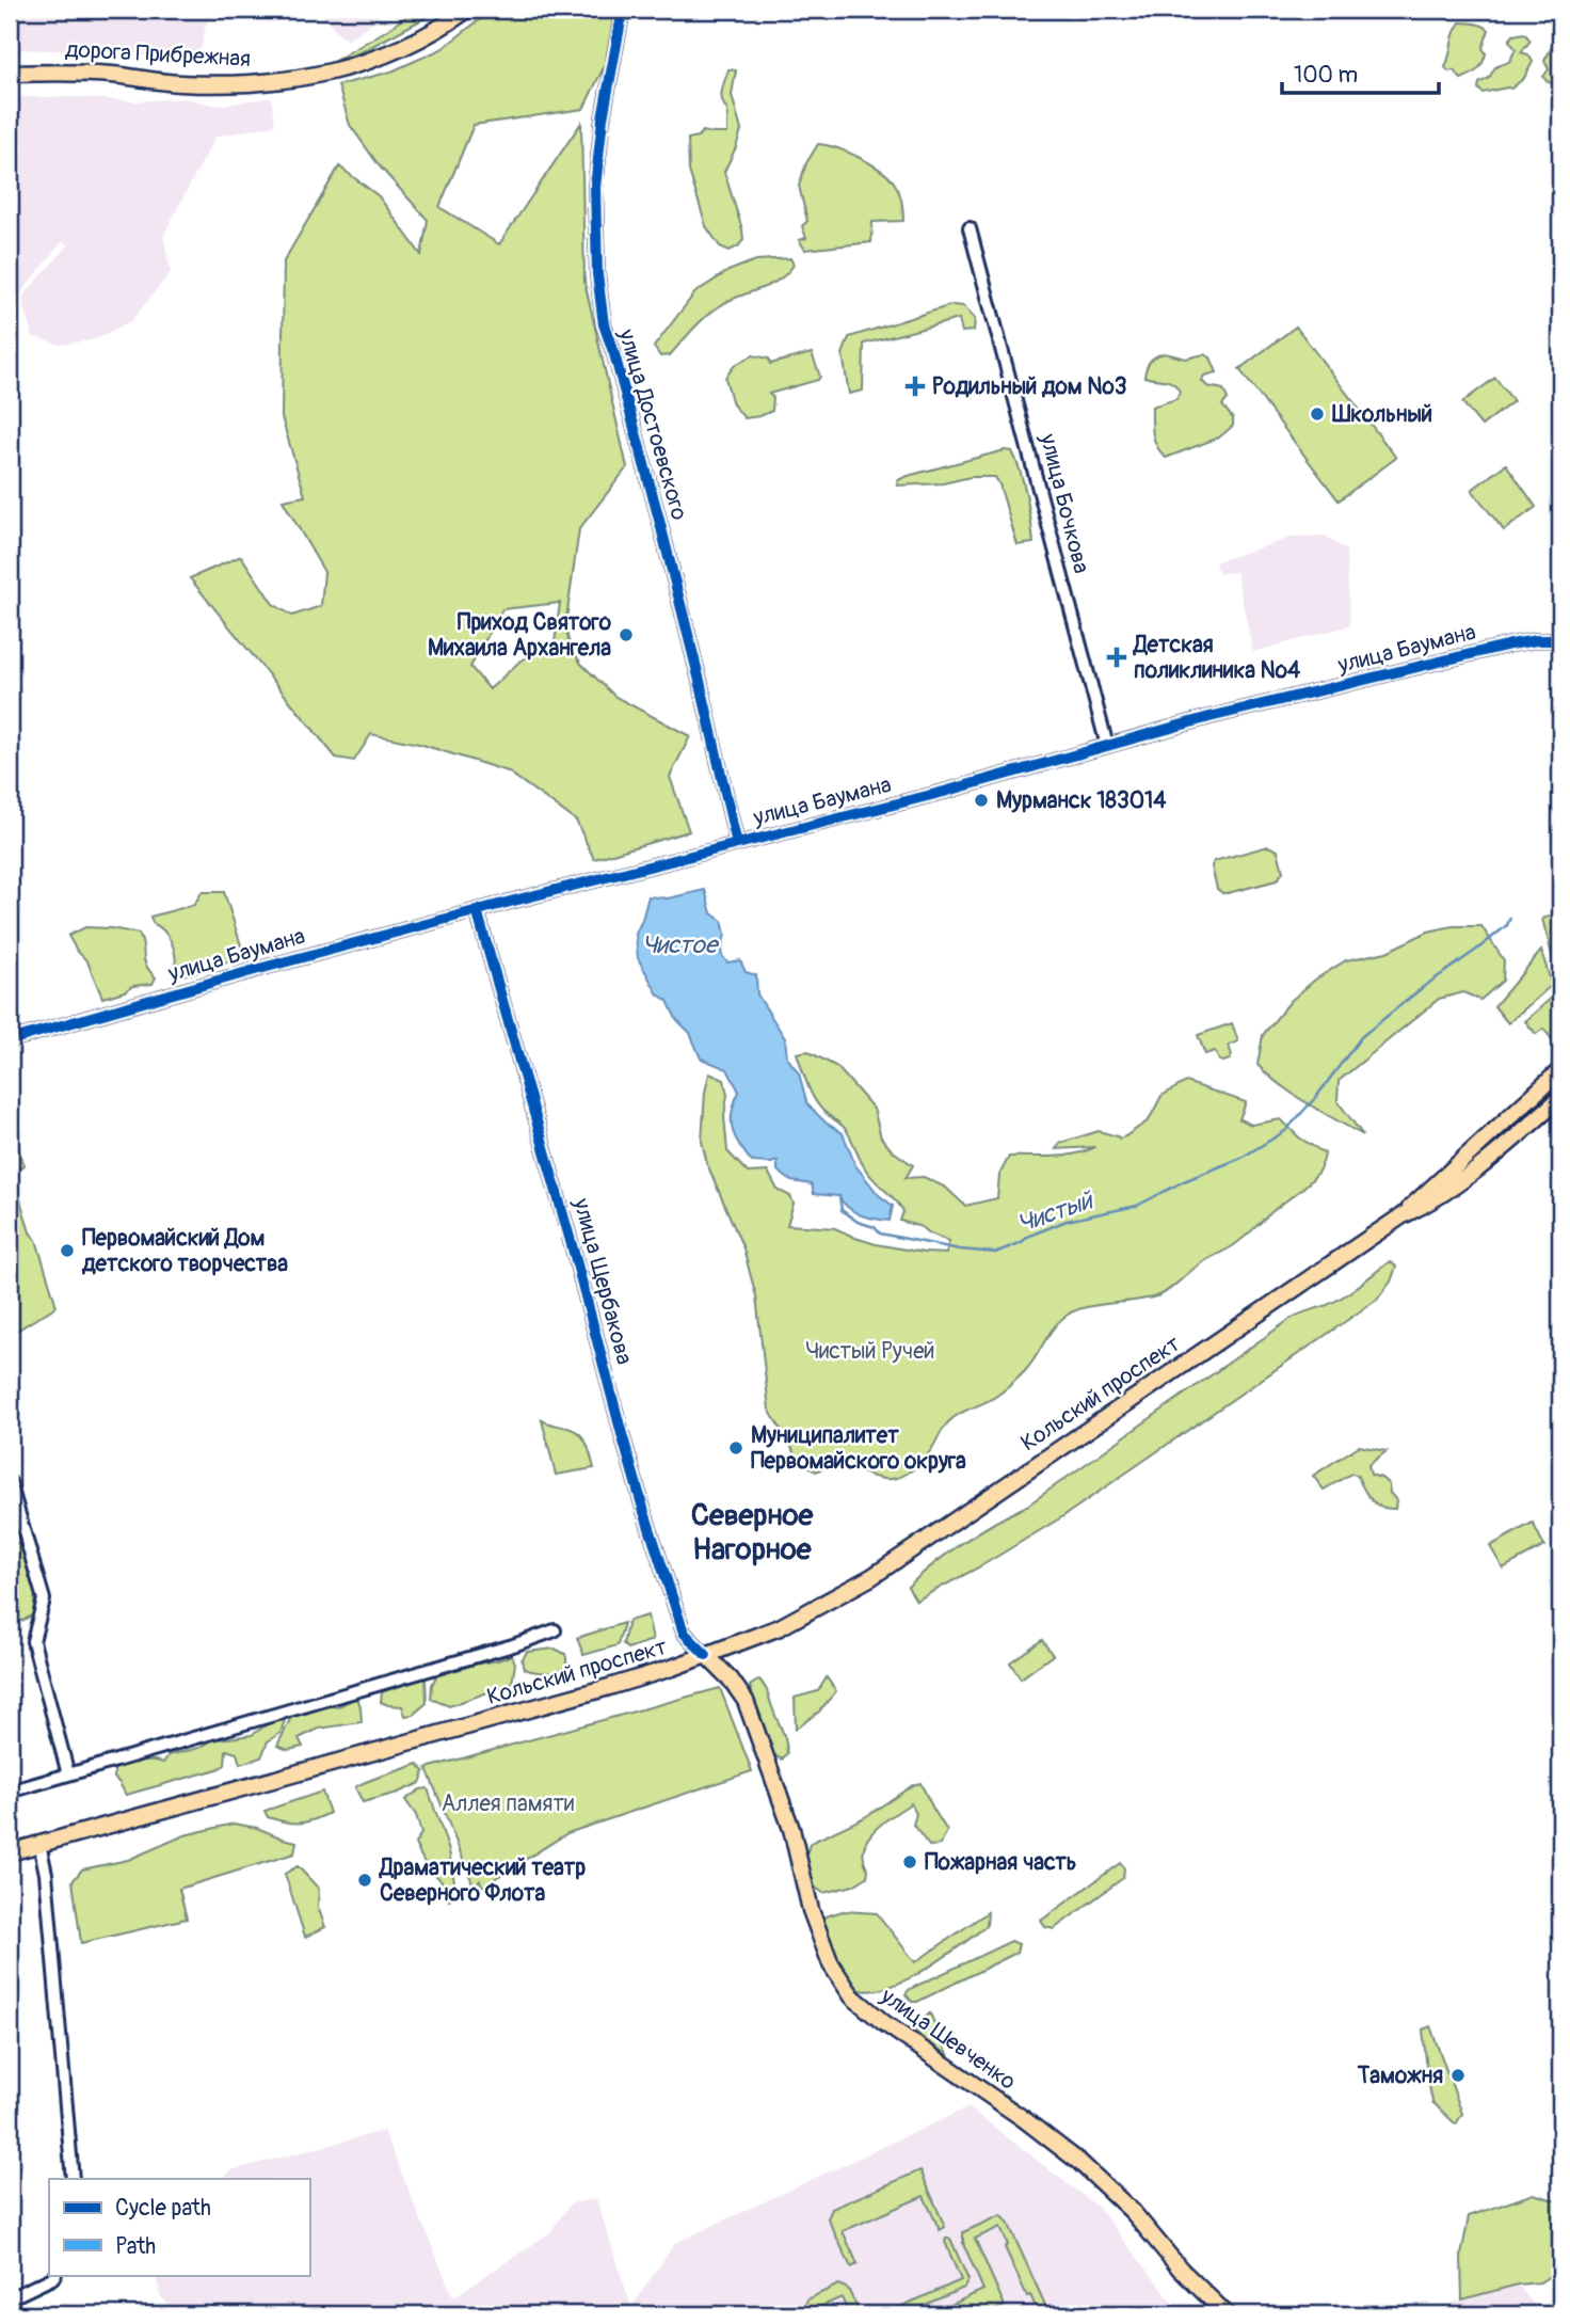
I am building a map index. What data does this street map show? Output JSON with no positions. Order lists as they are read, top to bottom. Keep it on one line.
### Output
{"streets":{"main road":["дорога Прибрежная","Кольский проспект","улица Шевченко"],"street":["улица Достоевского","улица Бочкова","улица Баумана","улица Щербакова"]},"crossings":[["улица Достоевского","улица Баумана"],["улица Бочкова","улица Баумана"],["улица Баумана","улица Щербакова"],["улица Щербакова","Кольский проспект"],["улица Щербакова","улица Шевченко"],["Кольский проспект","улица Шевченко"]],"districts":["Северное Нагорное"],"water":["Чистое","Чистый"],"parks":["Чистый Ручей","Аллея памяти"],"places":{"health":["Родильный дом №3","Детская поликлиника №4"],"other":["Школьный","Приход Святого Михаила Архангела","Мурманск 183014","Первомайский Дом детского творчества","Муниципалитет Первомайского округа","Пожарная часть","Драматический театр Северного Флота","Таможня"]},"legend":["Cycle path","Path"],"scale_bar":"100 m"}
